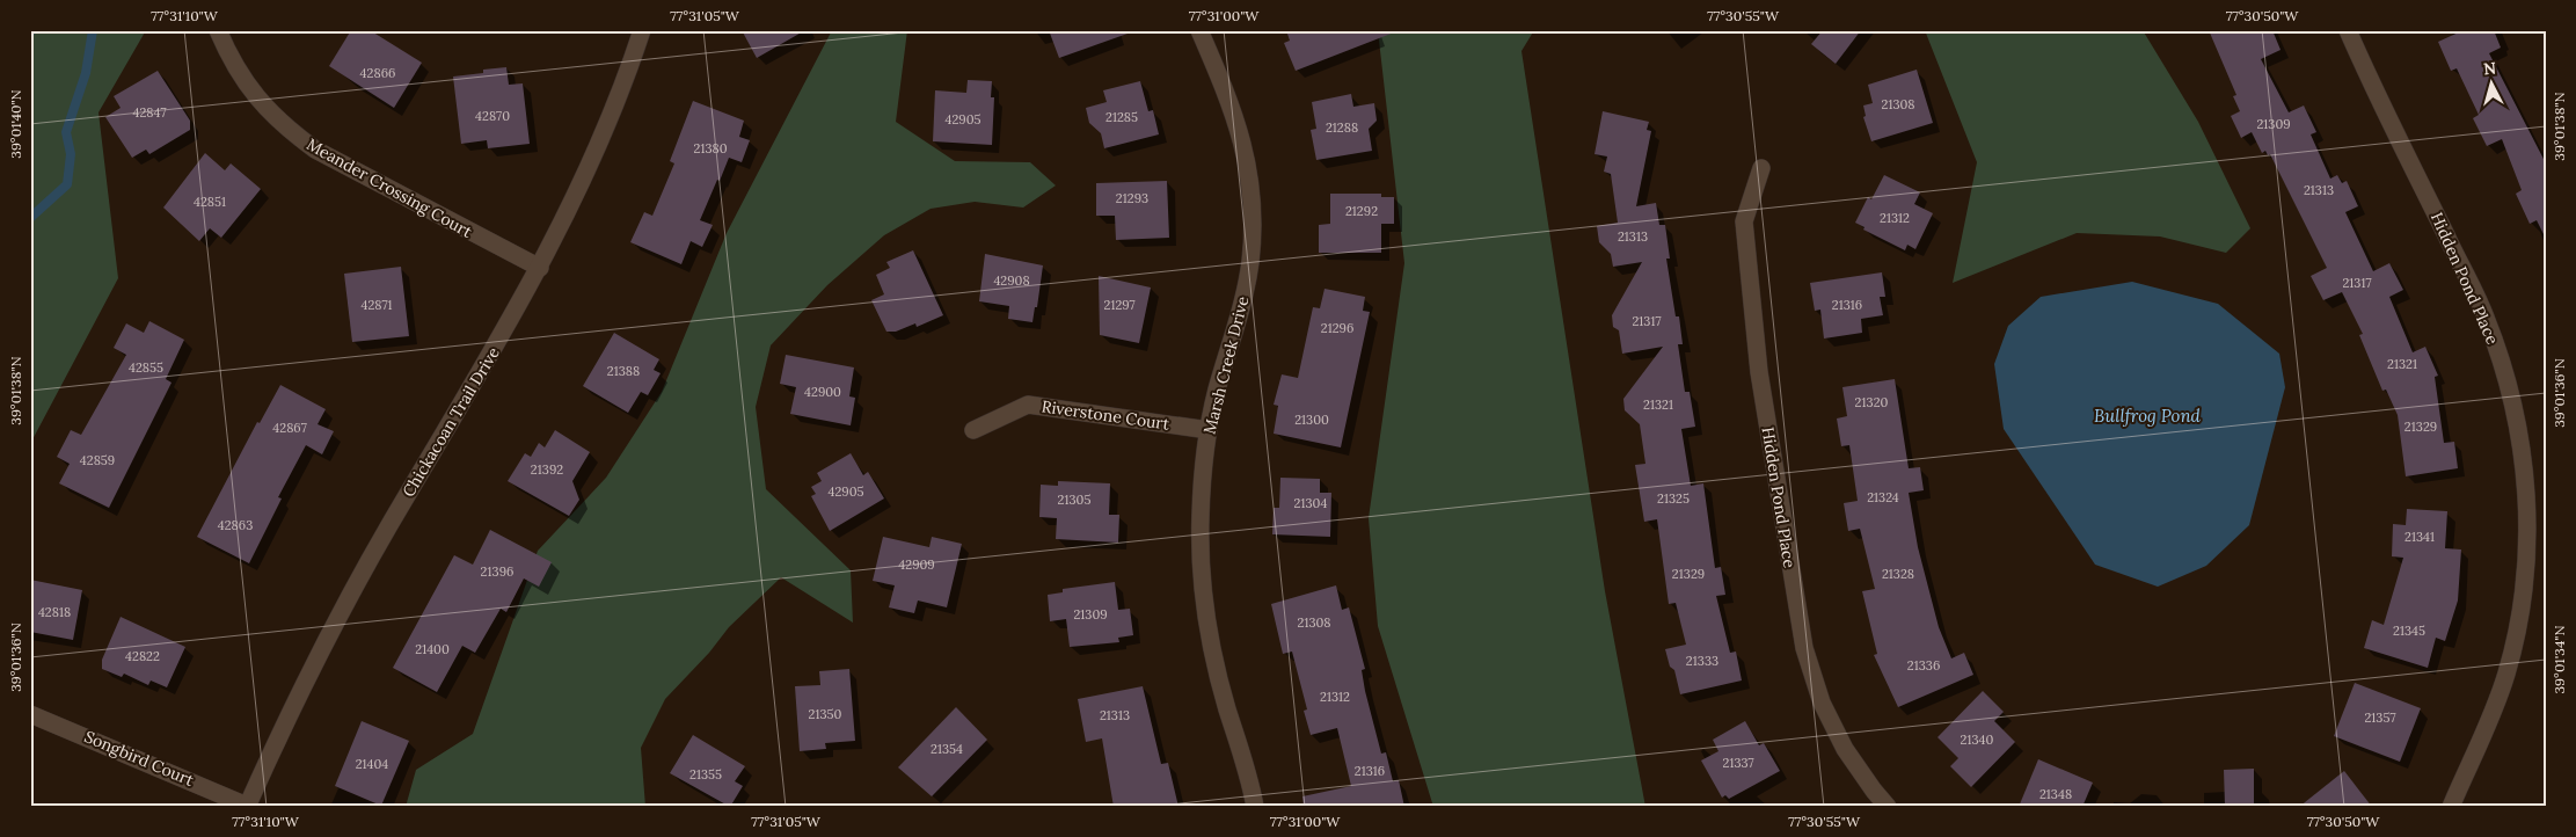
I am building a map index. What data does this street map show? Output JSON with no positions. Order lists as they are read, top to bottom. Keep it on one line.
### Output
{"streets":{"street":["Meander Crossing Court","Hidden Pond Place","Marsh Creek Drive","Riverstone Court","Chickacoan Trail Drive","Songbird Court"]},"crossings":[["Meander Crossing Court","Chickacoan Trail Drive"],["Marsh Creek Drive","Riverstone Court"],["Chickacoan Trail Drive","Songbird Court"]],"water":["Bullfrog Pond"],"house_numbers":["42866","21308","42847","42870","21285","42905","21309","21288","21380","21313","21293","42851","21292","21312","21313","42908","21317","42871","21297","21316","21317","21296","21321","42855","21388","42900","21320","21321","21300","21329","42867","42859","21392","42905","21324","21325","21305","21304","42863","21341","42909","21396","21329","21328","42818","21309","21308","21345","21400","42822","21333","21336","21312","21350","21313","21357","21340","21354","21337","21404","21316","21355","21348"],"north":"top","coordinates":["77°31'10\"W","77°31'05\"W","77°31'00\"W","77°30'55\"W","77°30'50\"W","39°01'40\"N","39°01'38\"N","39°01'36\"N","39°01'34\"N"]}
